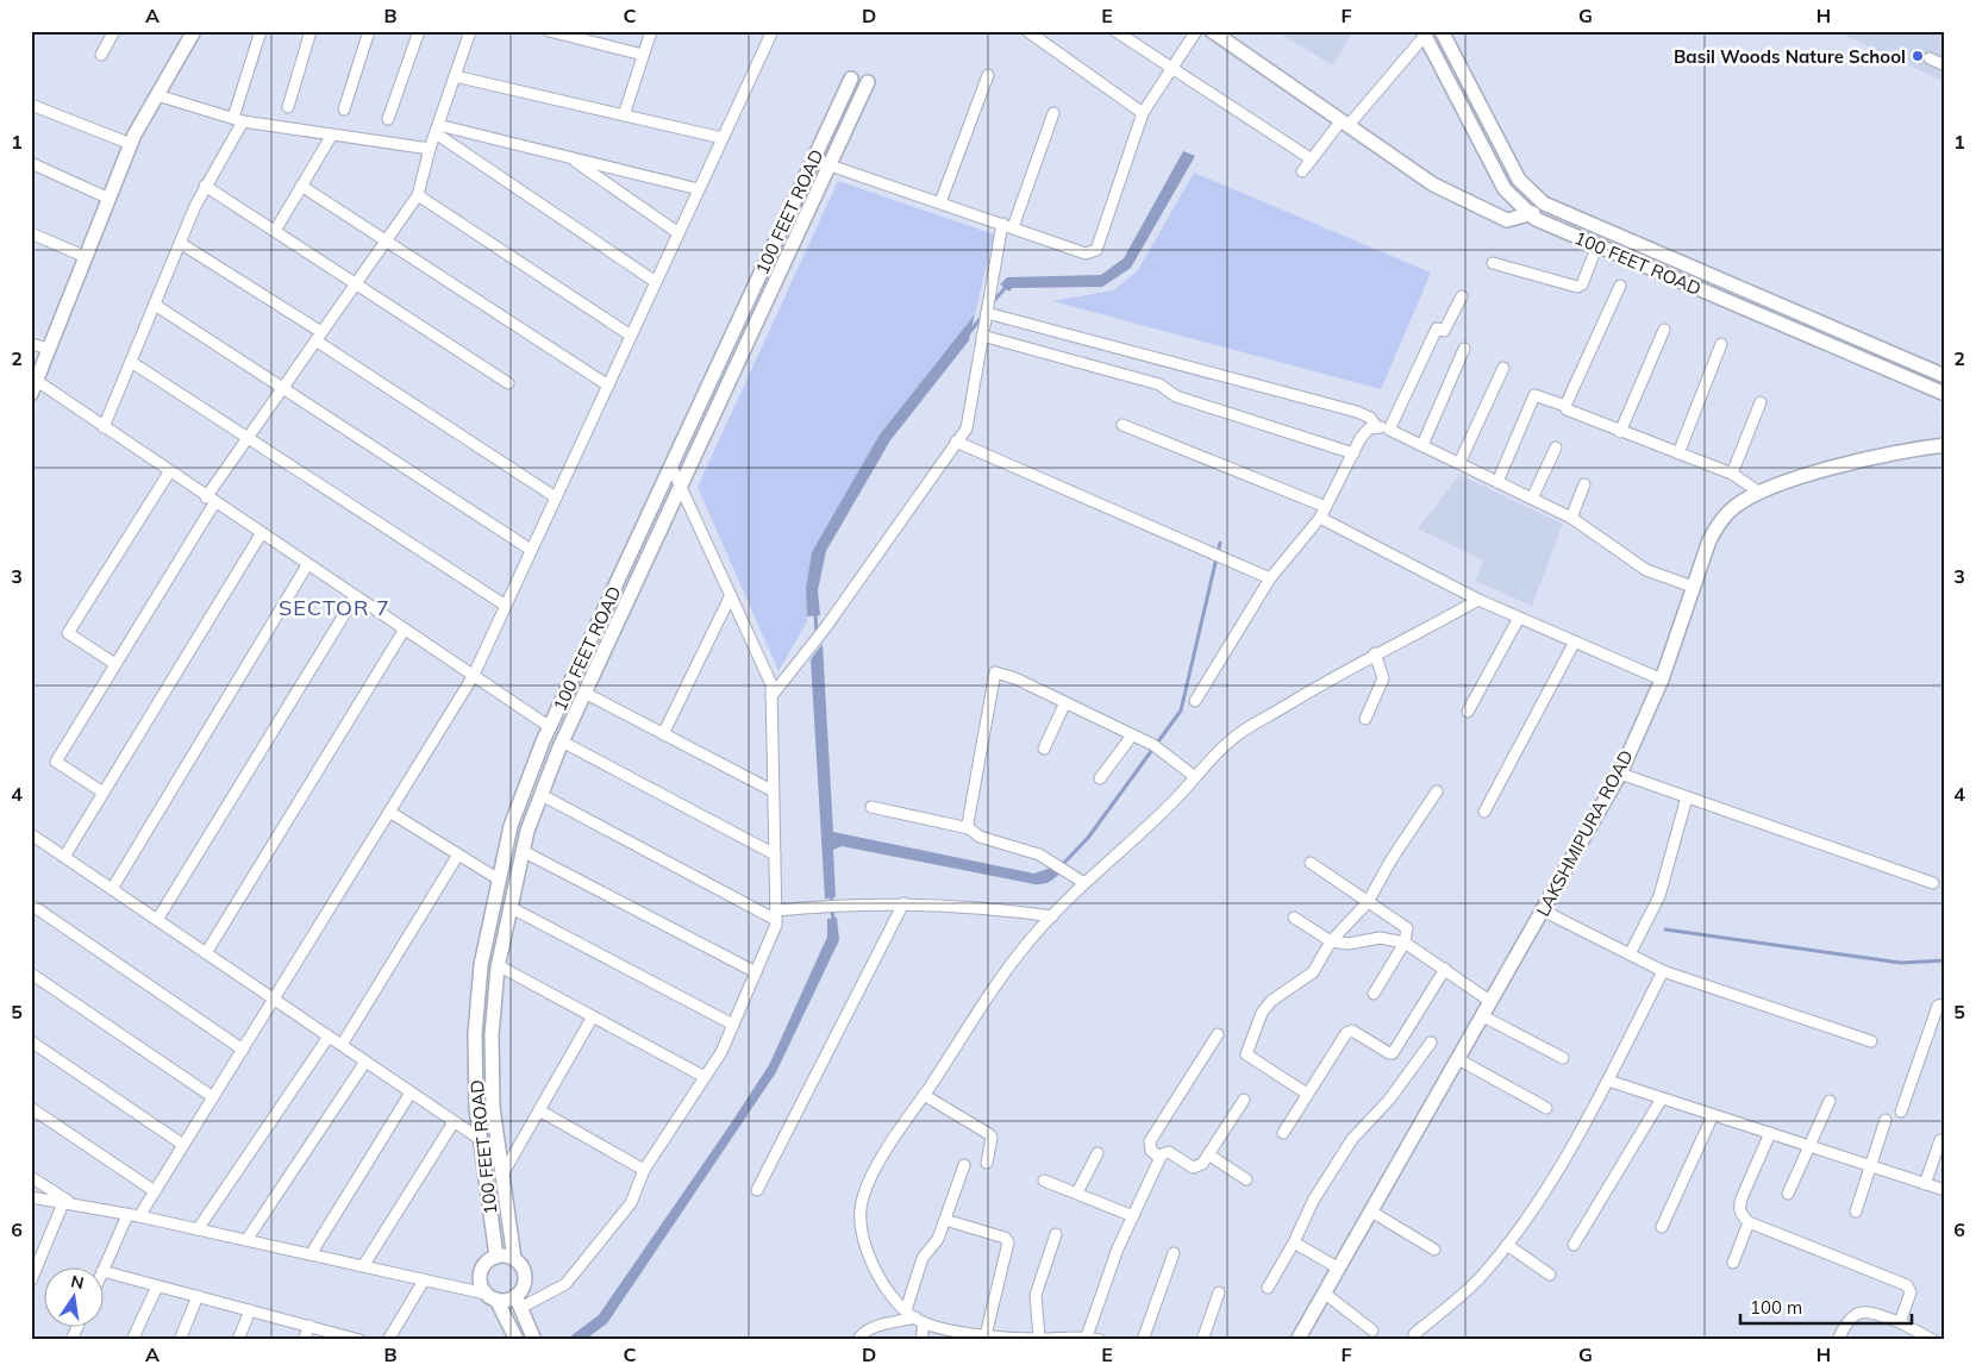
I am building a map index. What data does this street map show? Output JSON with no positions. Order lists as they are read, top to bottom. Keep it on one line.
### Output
{"streets":{"main road":["100 FEET ROAD","LAKSHMIPURA ROAD"]},"districts":["SECTOR 7"],"places":["Basil Woods Nature School"],"scale_bar":"100 m","north":"top","grid":{"columns":["A","B","C","D","E","F","G","H"],"rows":["1","2","3","4","5","6"]}}
